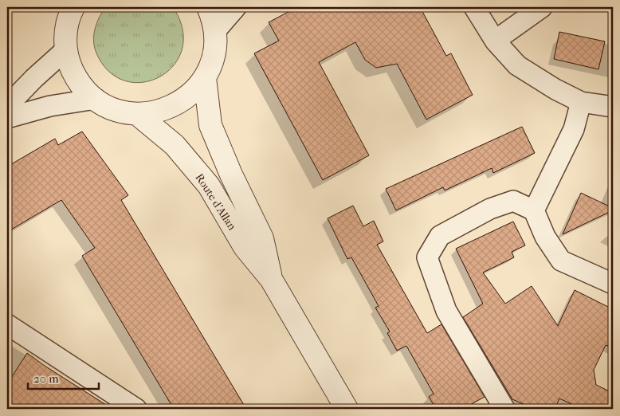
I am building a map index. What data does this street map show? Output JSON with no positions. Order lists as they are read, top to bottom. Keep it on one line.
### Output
{"streets":{"street":["Route d'Allan"]},"scale_bar":"20 m"}
